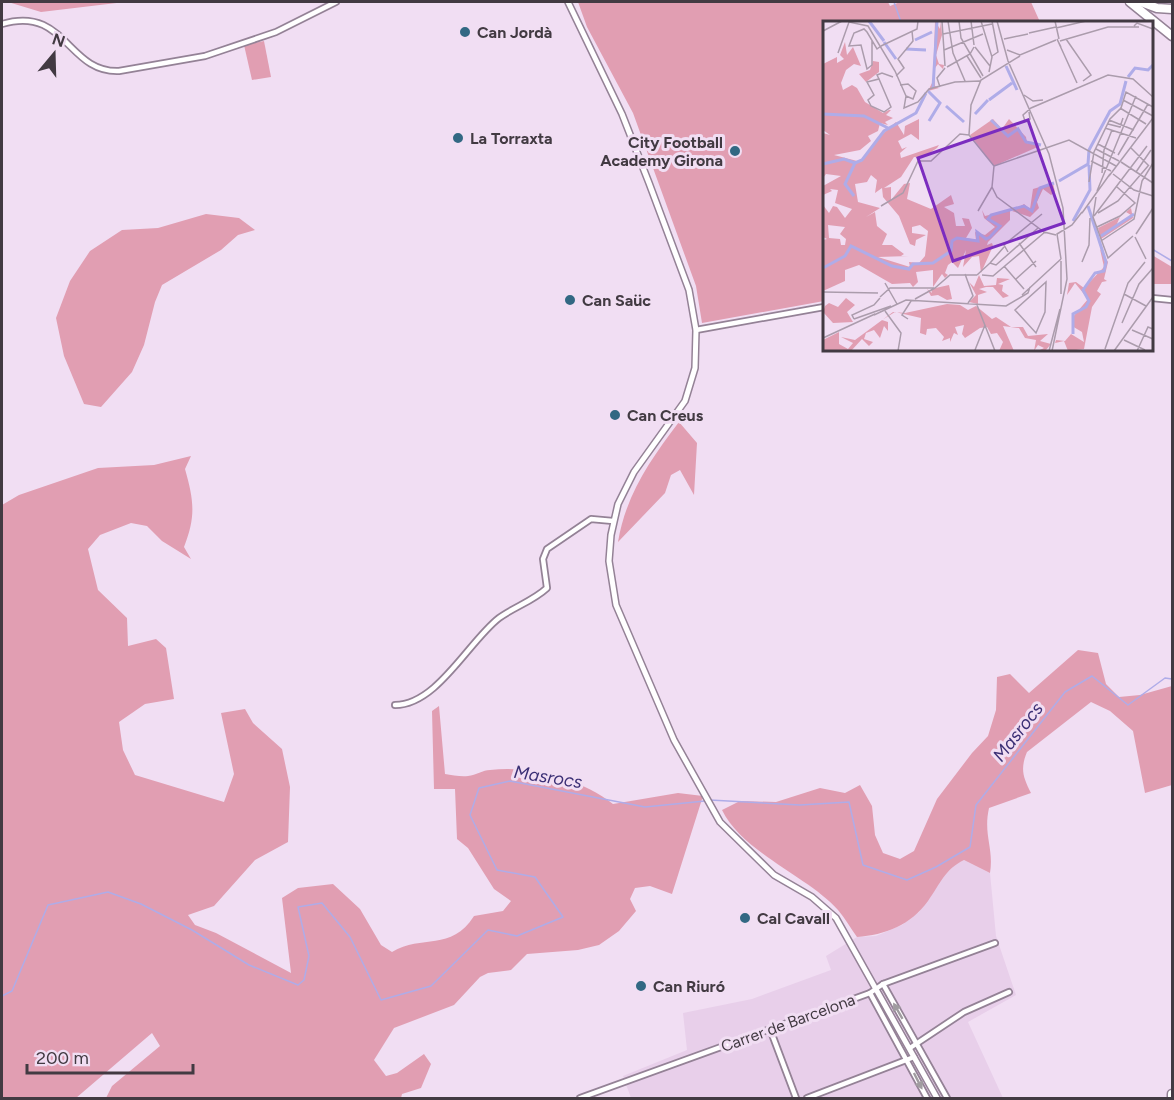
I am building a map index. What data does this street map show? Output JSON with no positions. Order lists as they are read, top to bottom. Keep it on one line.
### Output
{"streets":{"street":["Carrer de Barcelona"]},"water":["Masrocs"],"places":["Can Jordà","La Torraxta","City Football Academy Girona","Can Saüc","Can Creus","Cal Cavall","Can Riuró"],"scale_bar":"200 m","north":"top"}
